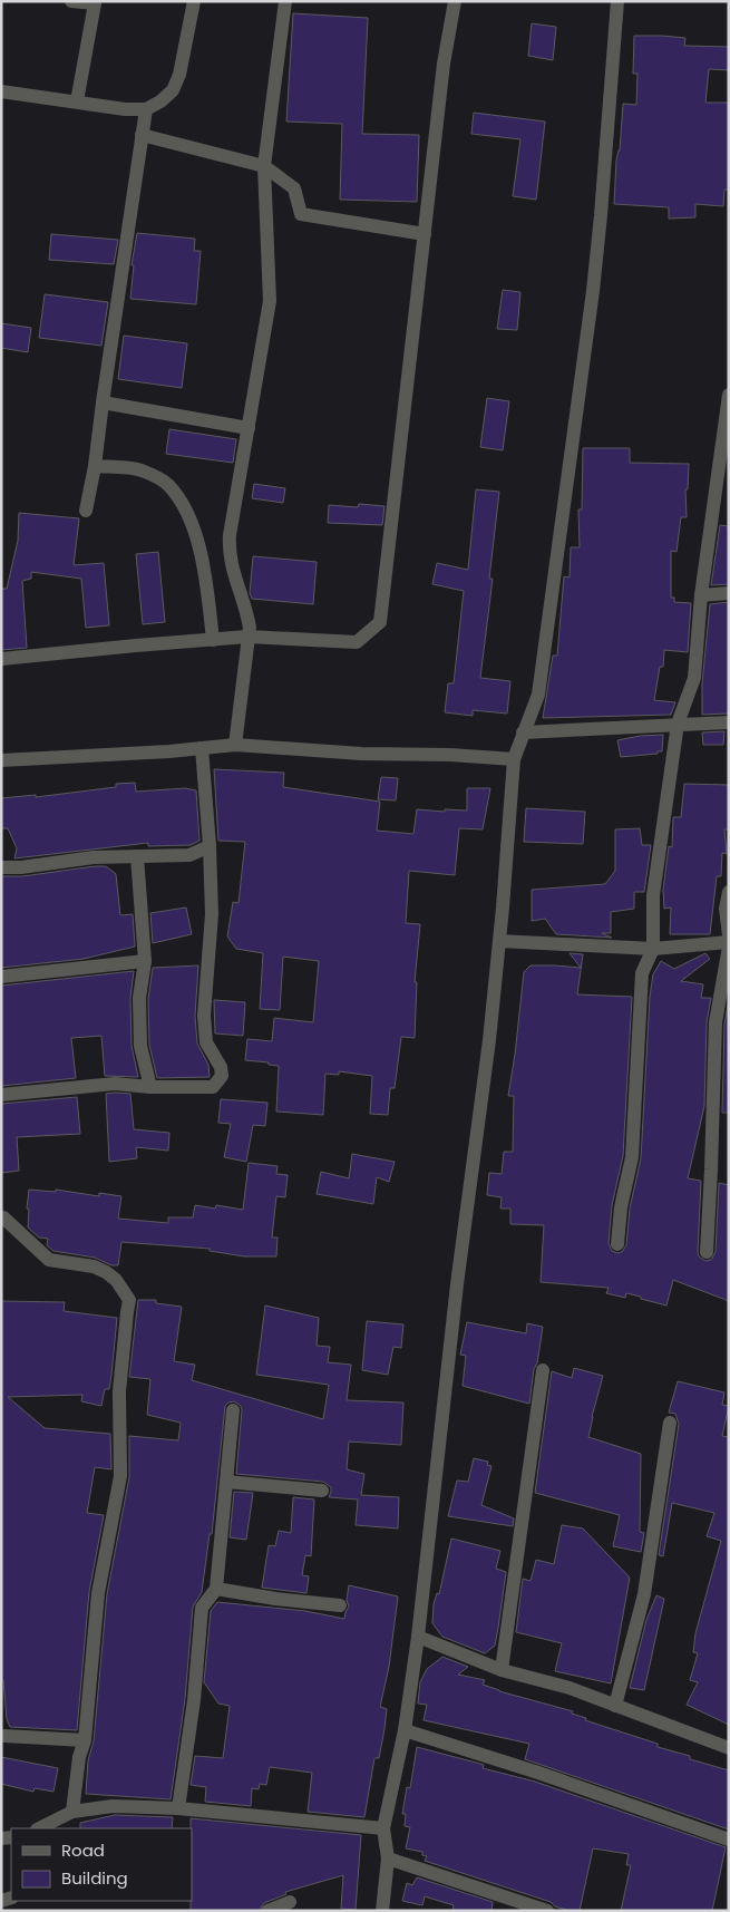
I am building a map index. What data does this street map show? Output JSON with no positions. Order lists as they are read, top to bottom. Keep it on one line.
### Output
{"legend":["Road","Building"]}
